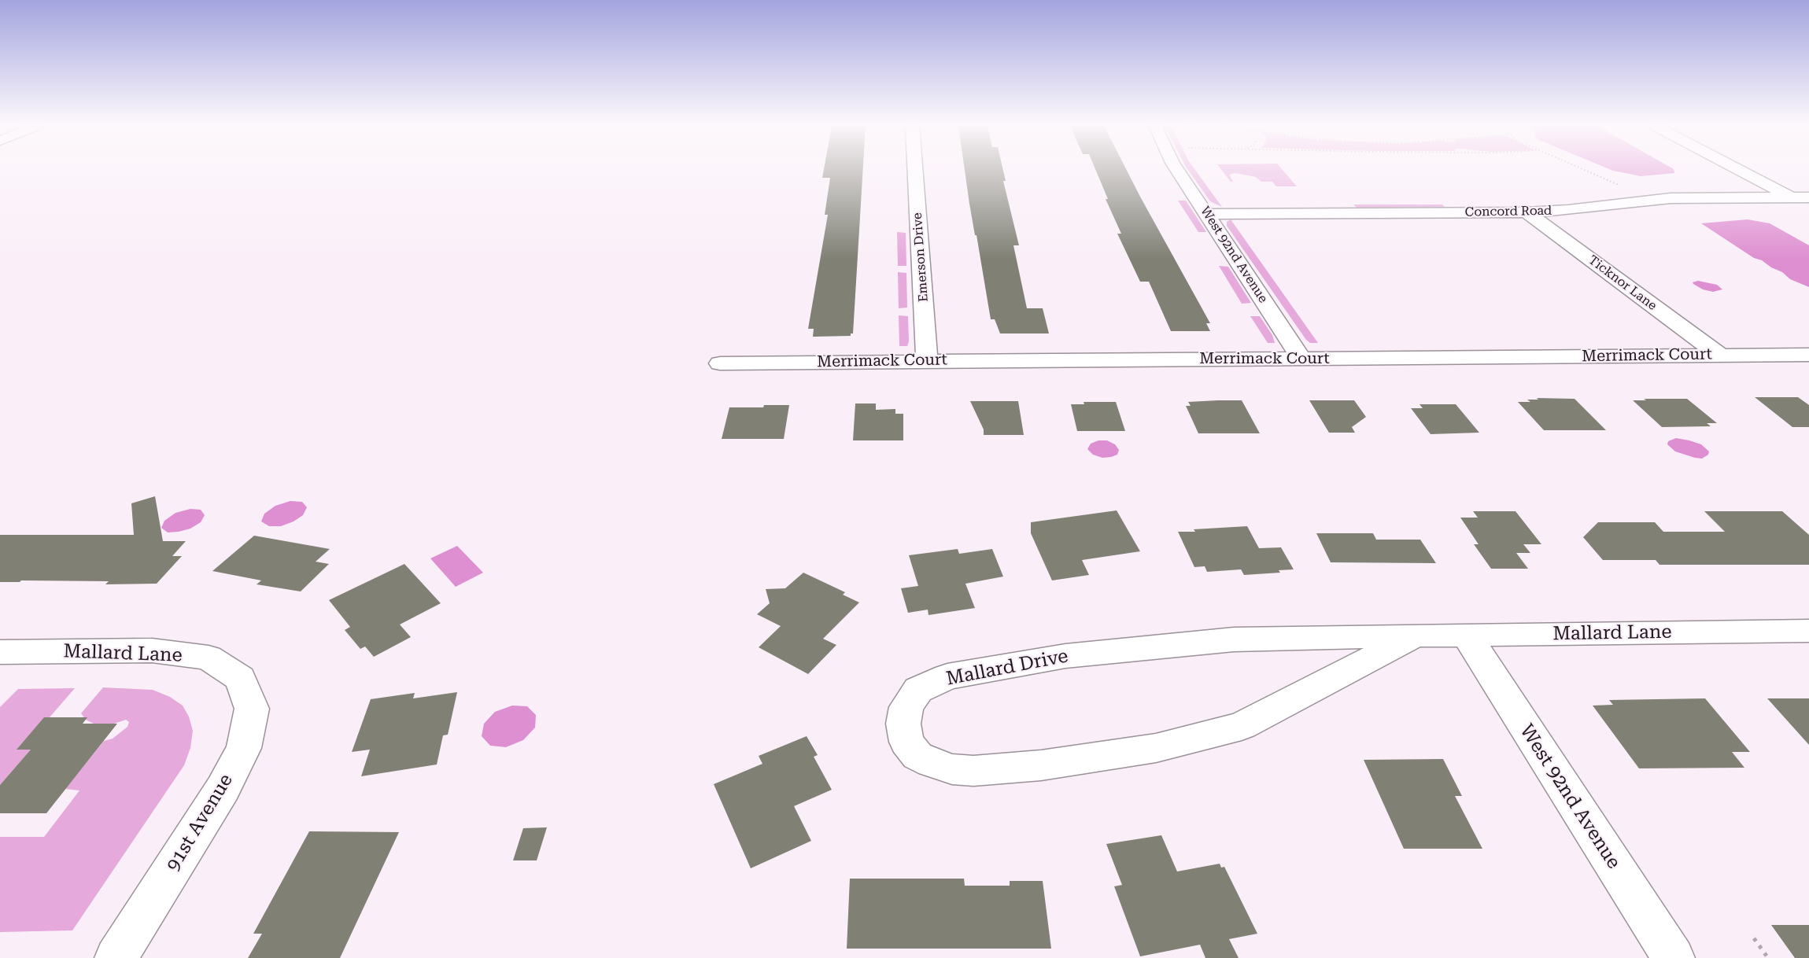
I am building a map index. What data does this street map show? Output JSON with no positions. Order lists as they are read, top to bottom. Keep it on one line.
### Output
{"streets":{"street":["Concord Road","West 92nd Avenue","Emerson Drive","Ticknor Lane","Merrimack Court","Mallard Lane","Mallard Drive","91st Avenue"]},"crossings":[["Concord Road","West 92nd Avenue"],["Concord Road","Ticknor Lane"],["West 92nd Avenue","Merrimack Court"],["West 92nd Avenue","Mallard Lane"],["Emerson Drive","Merrimack Court"],["Ticknor Lane","Merrimack Court"],["Mallard Lane","Mallard Drive"],["Mallard Lane","91st Avenue"]]}
